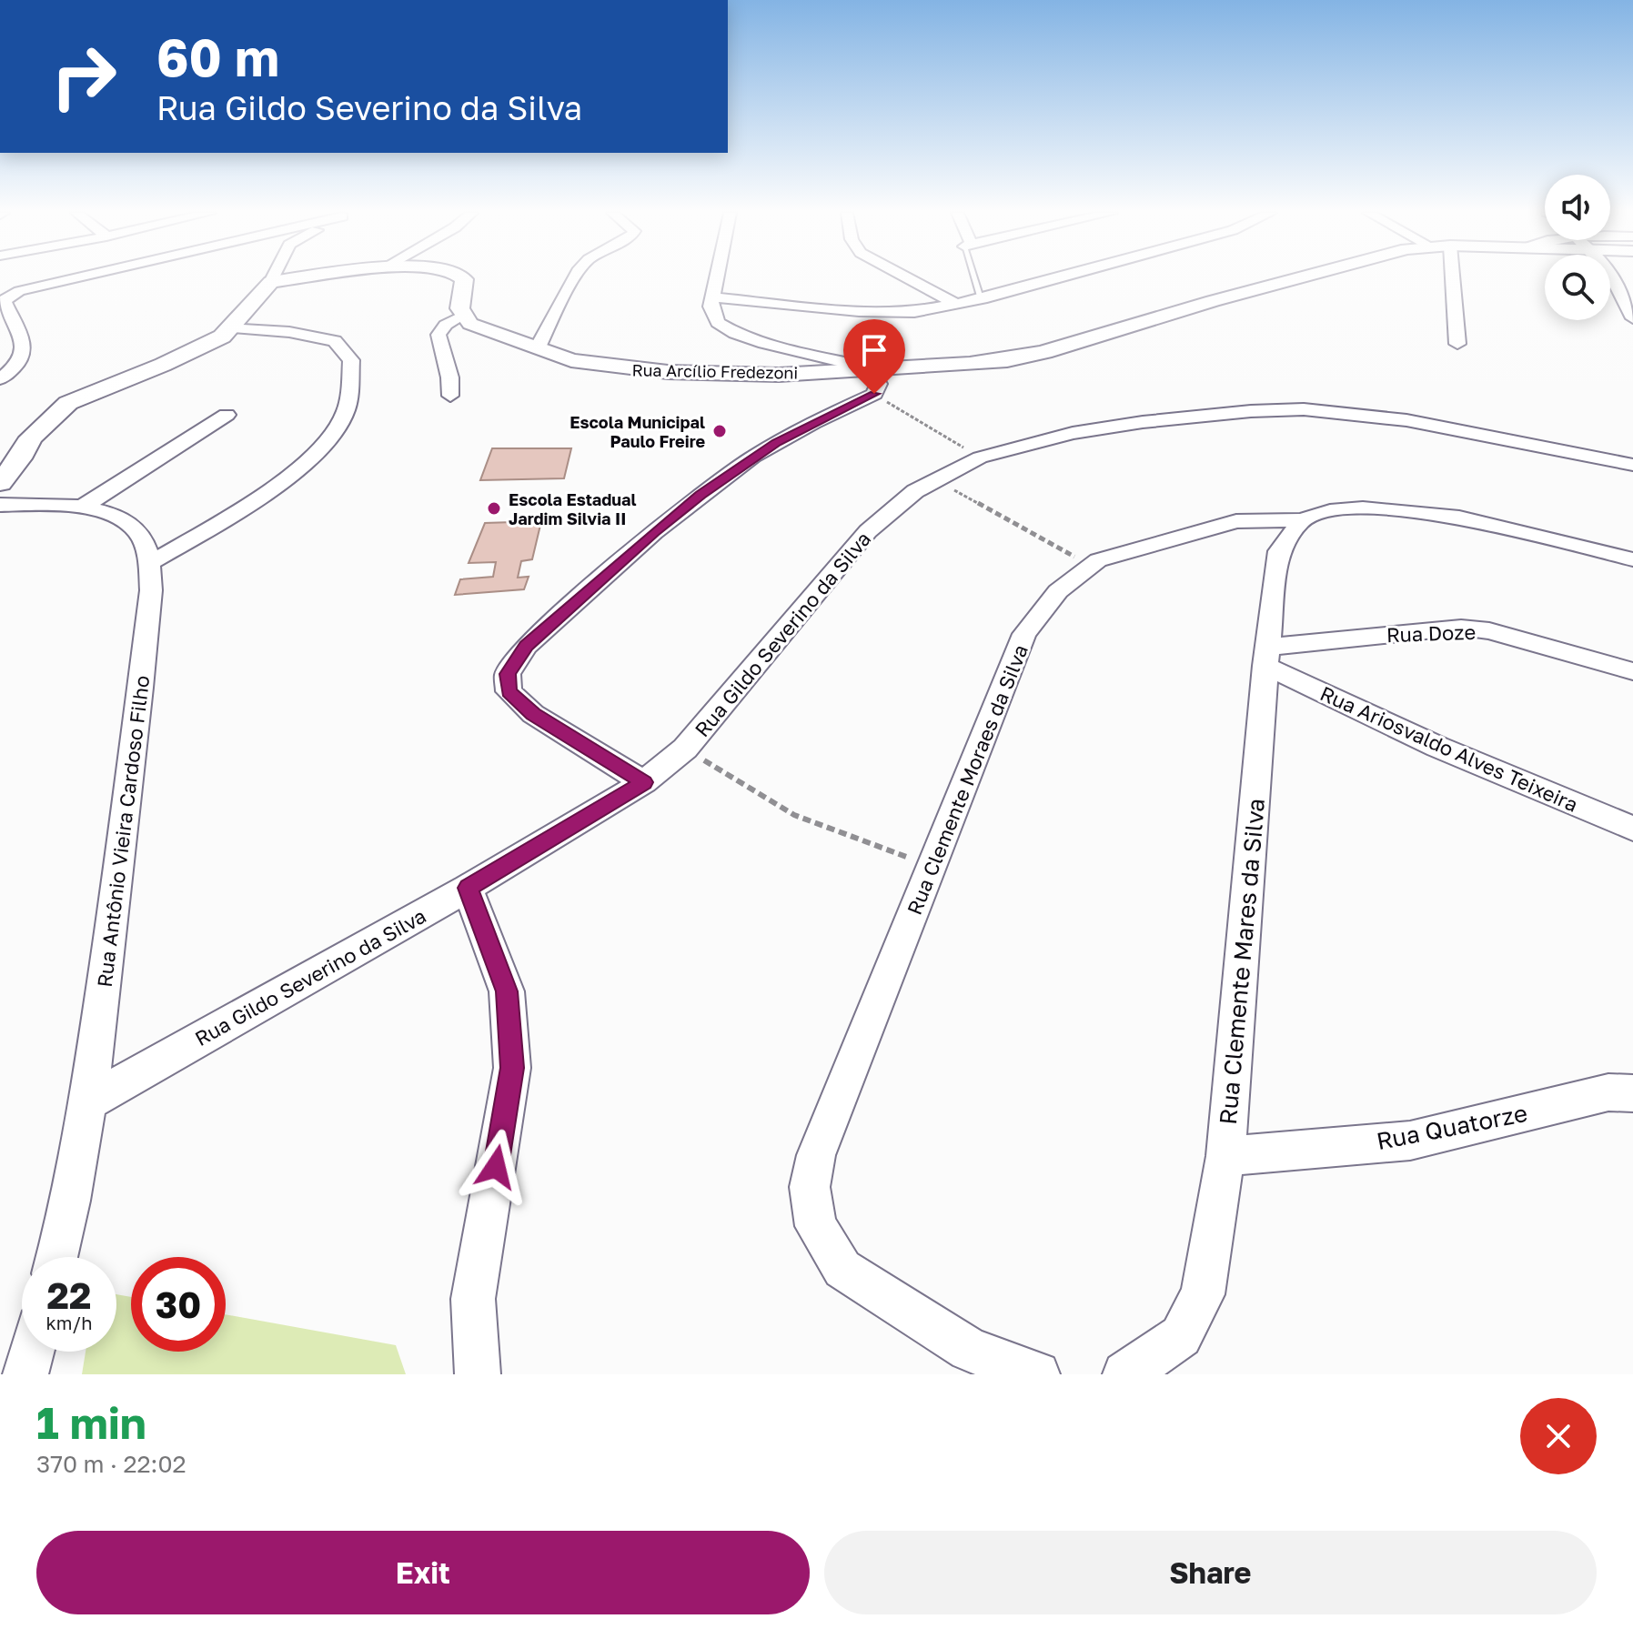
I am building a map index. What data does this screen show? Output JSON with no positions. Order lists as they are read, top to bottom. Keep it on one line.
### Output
{"streets":{"street":["Rua Arcílio Fredezoni","Rua Doze","Rua Gildo Severino da Silva","Rua Ariosvaldo Alves Teixeira","Rua Clemente Moraes da Silva","Rua Antônio Vieira Cardoso Filho","Rua Clemente Mares da Silva","Rua Quatorze"]},"crossings":[["Rua Doze","Rua Ariosvaldo Alves Teixeira"],["Rua Doze","Rua Clemente Mares da Silva"],["Rua Gildo Severino da Silva","Rua Antônio Vieira Cardoso Filho"],["Rua Ariosvaldo Alves Teixeira","Rua Clemente Mares da Silva"],["Rua Clemente Moraes da Silva","Rua Clemente Mares da Silva"],["Rua Clemente Mares da Silva","Rua Quatorze"]],"places":["Escola Municipal Paulo Freire","Escola Estadual Jardim Silvia II"],"page":{"turn":["60 m","Rua Gildo Severino da Silva"],"speed":"22 km/h","limit":"30","heading":["1 min","370 m · 22:02"],"buttons":["Exit","Share"]}}
